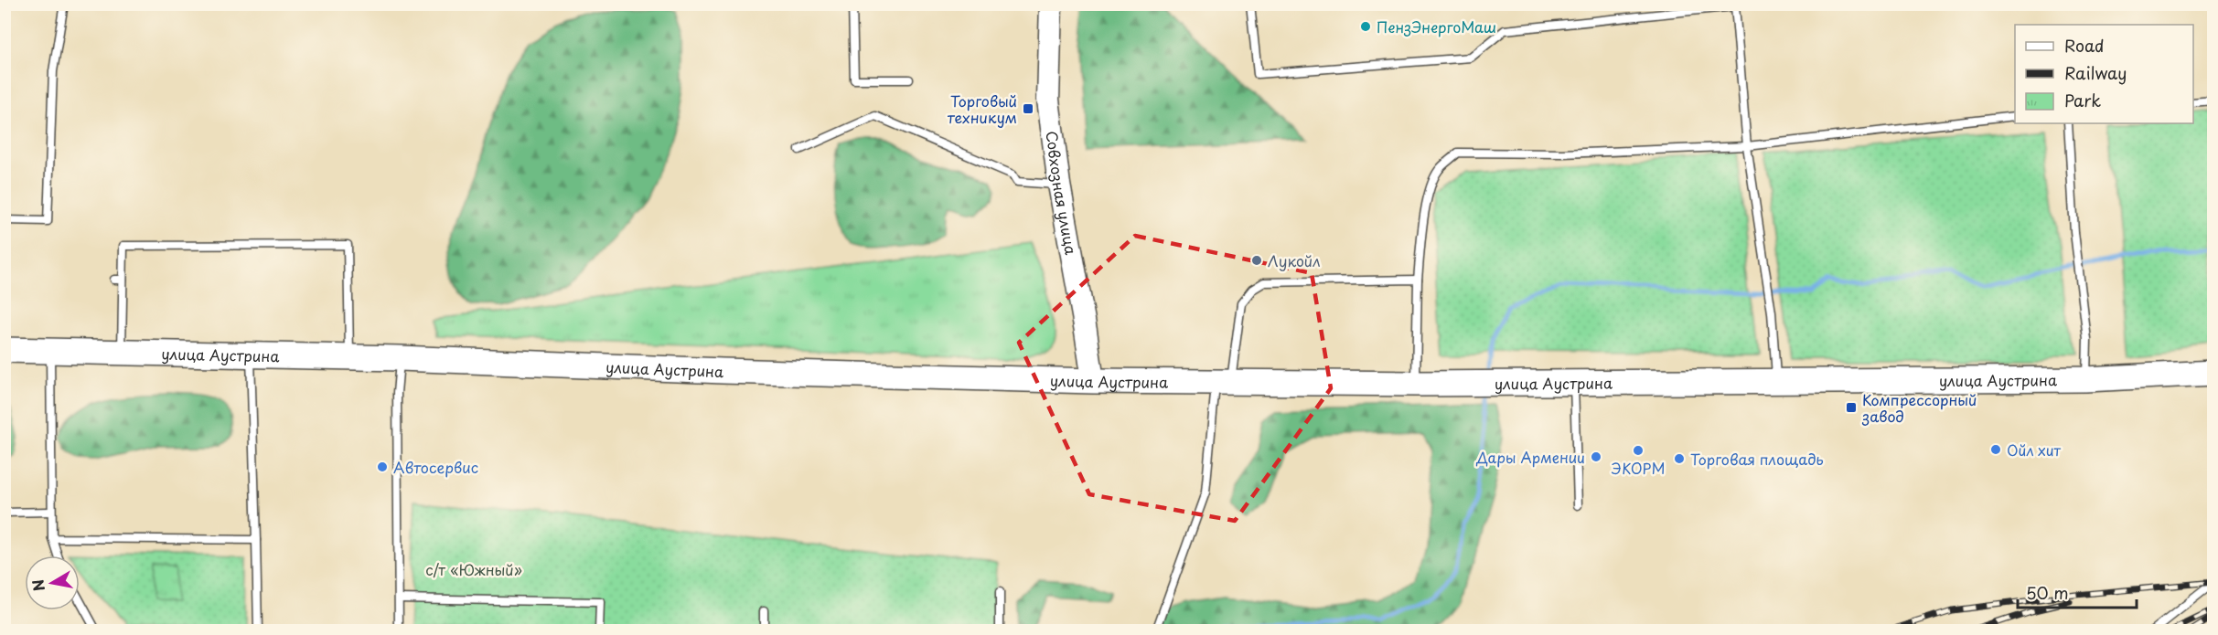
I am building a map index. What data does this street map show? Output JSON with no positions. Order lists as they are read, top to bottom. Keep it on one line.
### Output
{"streets":{"main road":["Совхозная улица","улица Аустрина"]},"crossings":[["Совхозная улица","улица Аустрина"]],"parks":["с/т «Южный»"],"places":{"other":["ПензЭнергоМаш","Лукойл","Ойл хит","ЭКОРМ","Дары Армении","Торговая площадь","Автосервис"],"transit":["Торговый техникум","Компрессорный завод"]},"legend":["Road","Railway","Park"],"scale_bar":"50 m","north":"left"}
